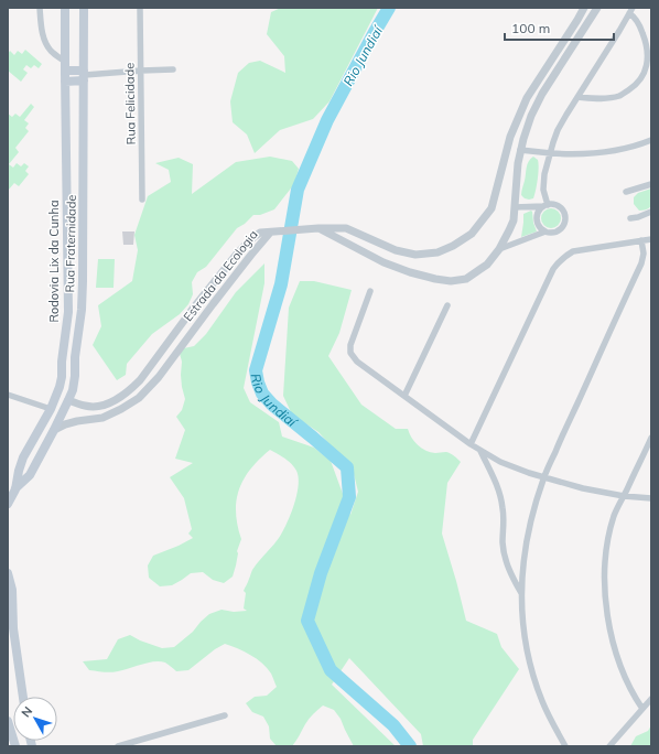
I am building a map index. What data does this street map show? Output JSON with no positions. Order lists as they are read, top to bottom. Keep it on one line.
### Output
{"streets":{"main road":["Rua Fraternidade","Rodovia Lix da Cunha"],"street":["Rua Felicidade","Estrada da Ecologia"]},"crossings":[["Rua Fraternidade","Rodovia Lix da Cunha"],["Rua Fraternidade","Estrada da Ecologia"]],"water":["Rio Jundiaí"],"scale_bar":"100 m","north":"top left"}
